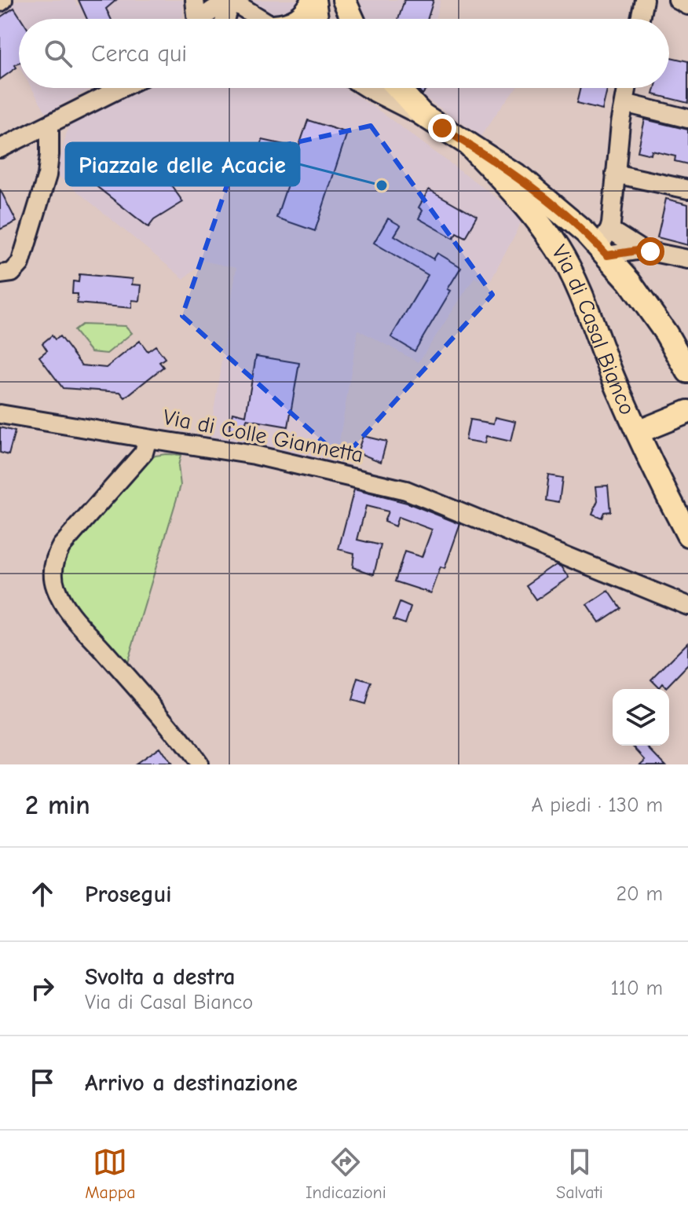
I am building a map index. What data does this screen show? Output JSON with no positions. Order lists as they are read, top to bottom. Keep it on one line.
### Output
{"streets":{"main road":["Via di Casal Bianco"],"street":["Via di Colle Giannetta"]},"places":["Piazzale delle Acacie"],"page":{"search":"Cerca qui","heading":["2 min","A piedi · 130 m"],"list":[["Prosegui","20 m"],["Svolta a destra","Via di Casal Bianco","110 m"],"Arrivo a destinazione"],"nav":["Mappa","Indicazioni","Salvati"]}}
